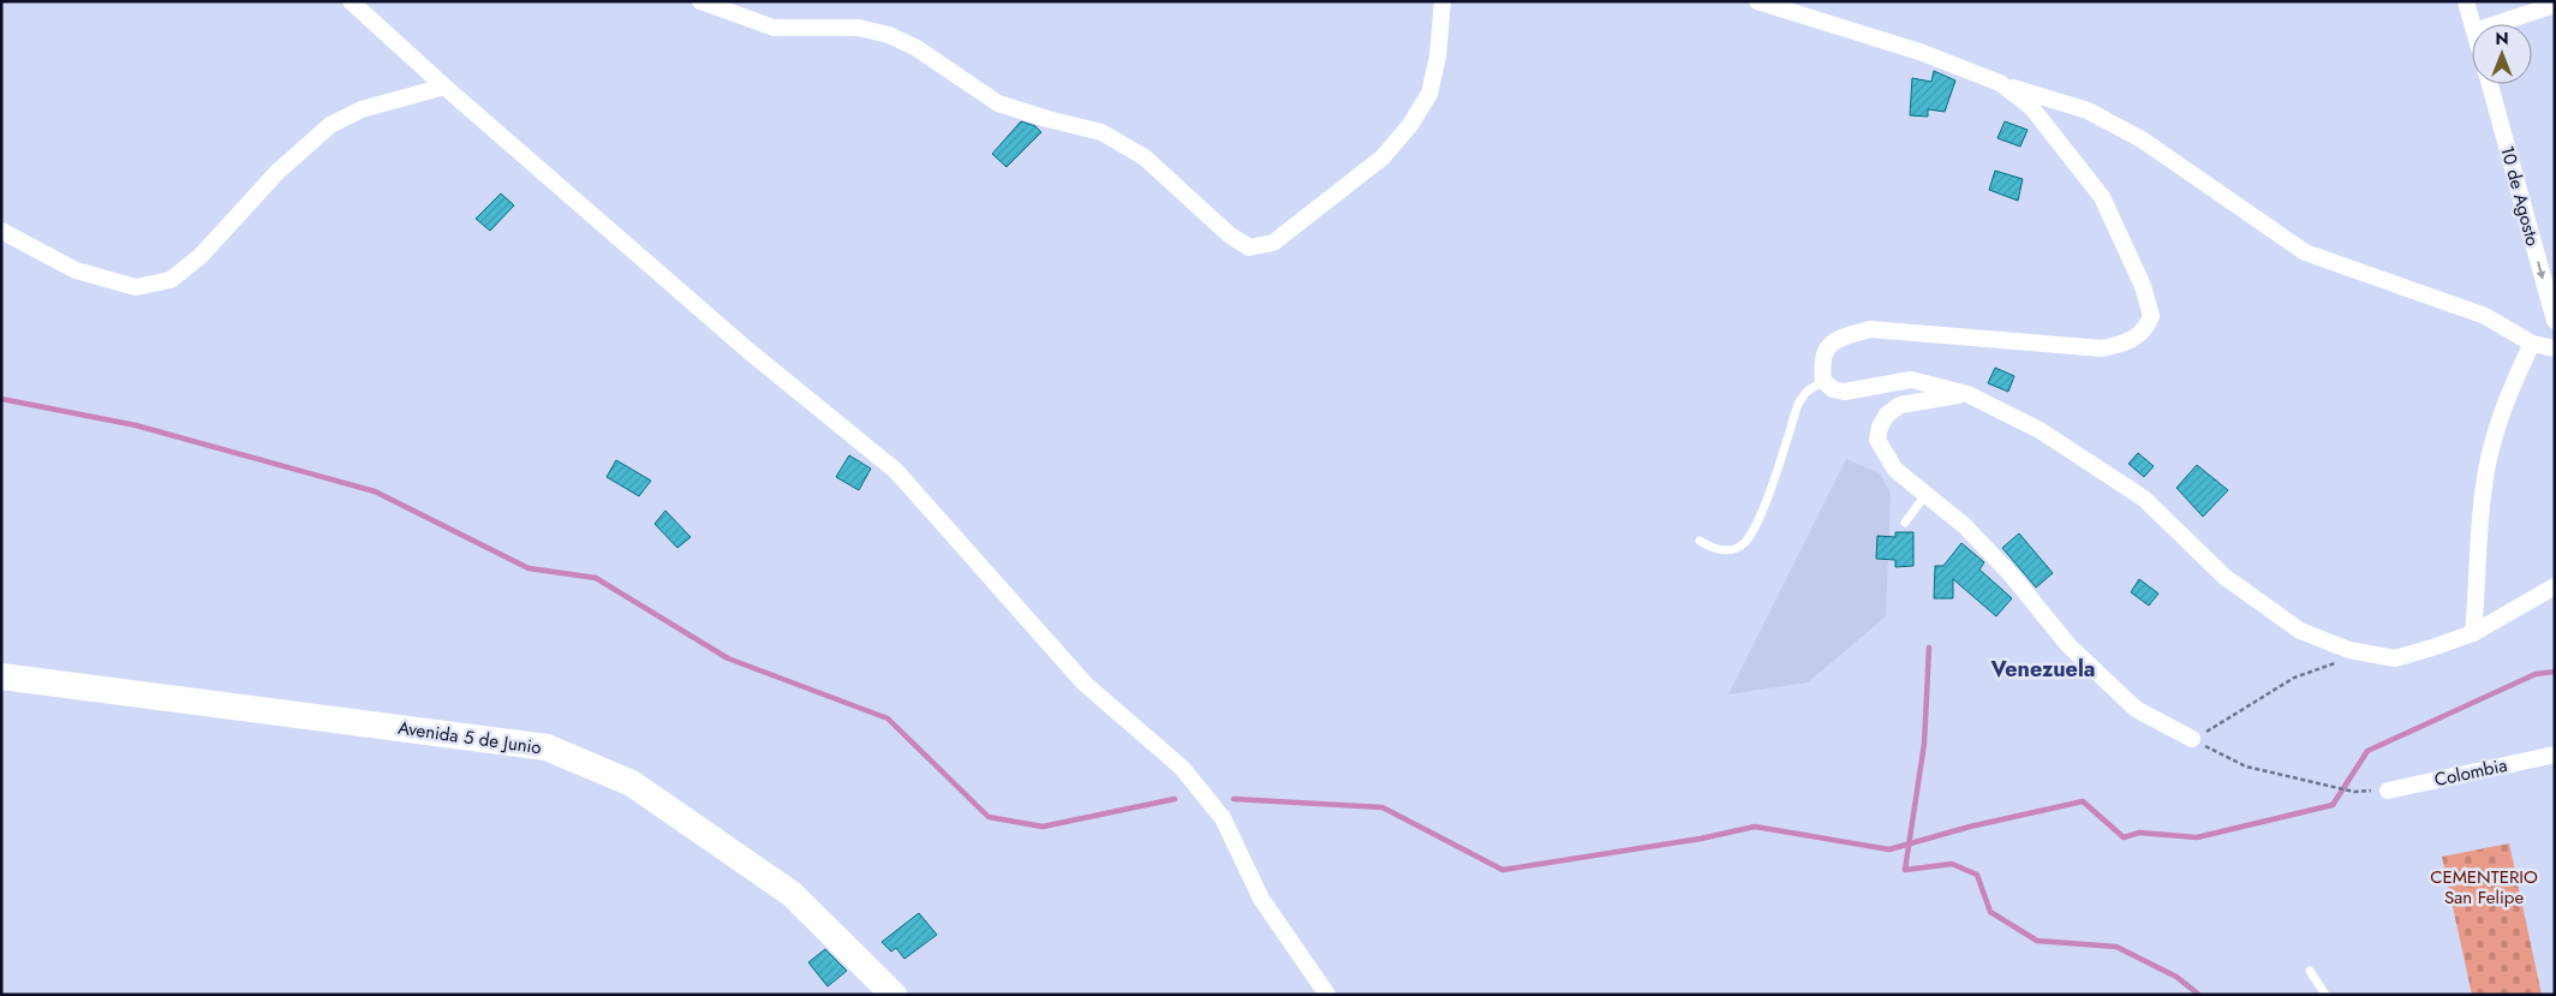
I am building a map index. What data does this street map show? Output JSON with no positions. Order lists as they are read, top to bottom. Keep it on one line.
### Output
{"streets":{"main road":["Avenida 5 de Junio"],"street":["10 de Agosto","Colombia"]},"one_way":["10 de Agosto"],"districts":["Venezuela"],"parks":["CEMENTERIO San Felipe"],"north":"top"}
